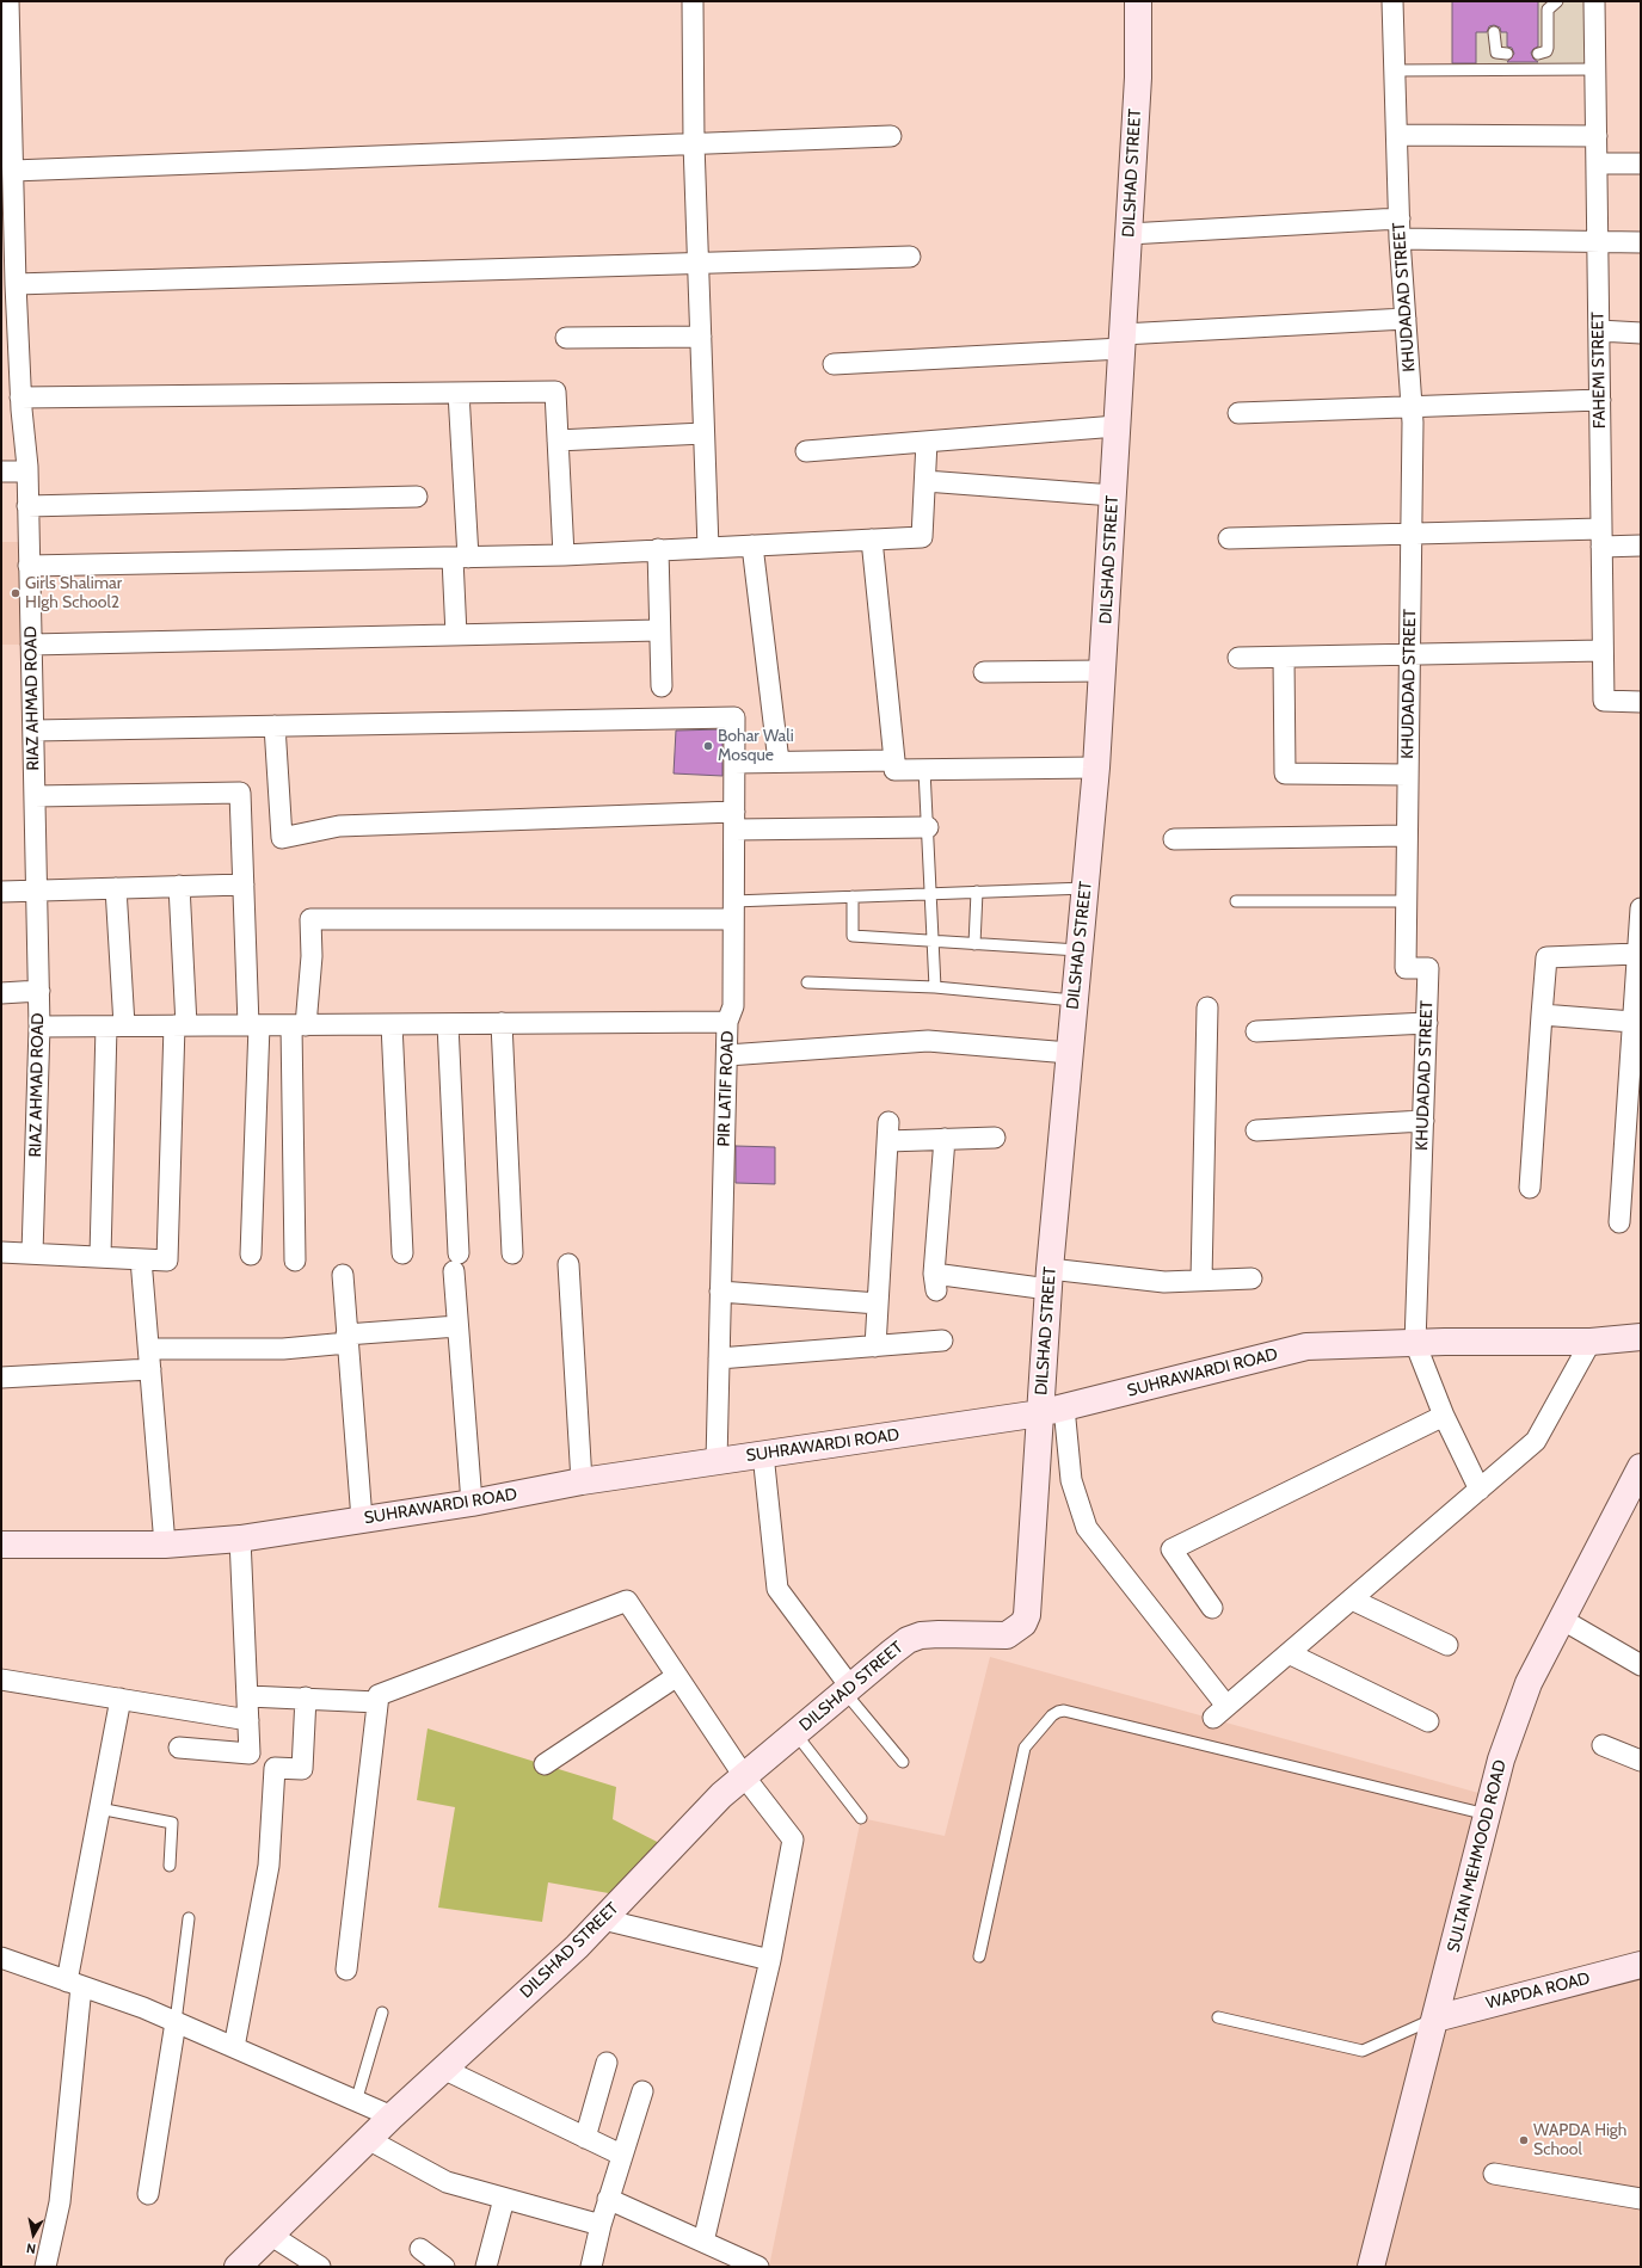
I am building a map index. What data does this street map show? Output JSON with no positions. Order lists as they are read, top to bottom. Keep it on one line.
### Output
{"streets":{"street":["DILSHAD STREET","KHUDADAD STREET","FAHEMI STREET","RIAZ AHMAD ROAD","PIR LATIF ROAD","SUHRAWARDI ROAD","SULTAN MEHMOOD ROAD","WAPDA ROAD"]},"crossings":[["DILSHAD STREET","SUHRAWARDI ROAD"],["KHUDADAD STREET","SUHRAWARDI ROAD"],["PIR LATIF ROAD","SUHRAWARDI ROAD"],["SULTAN MEHMOOD ROAD","WAPDA ROAD"]],"places":["Girls Shalimar HIgh School2","Bohar Wali Mosque","WAPDA High School"],"north":"bottom"}
